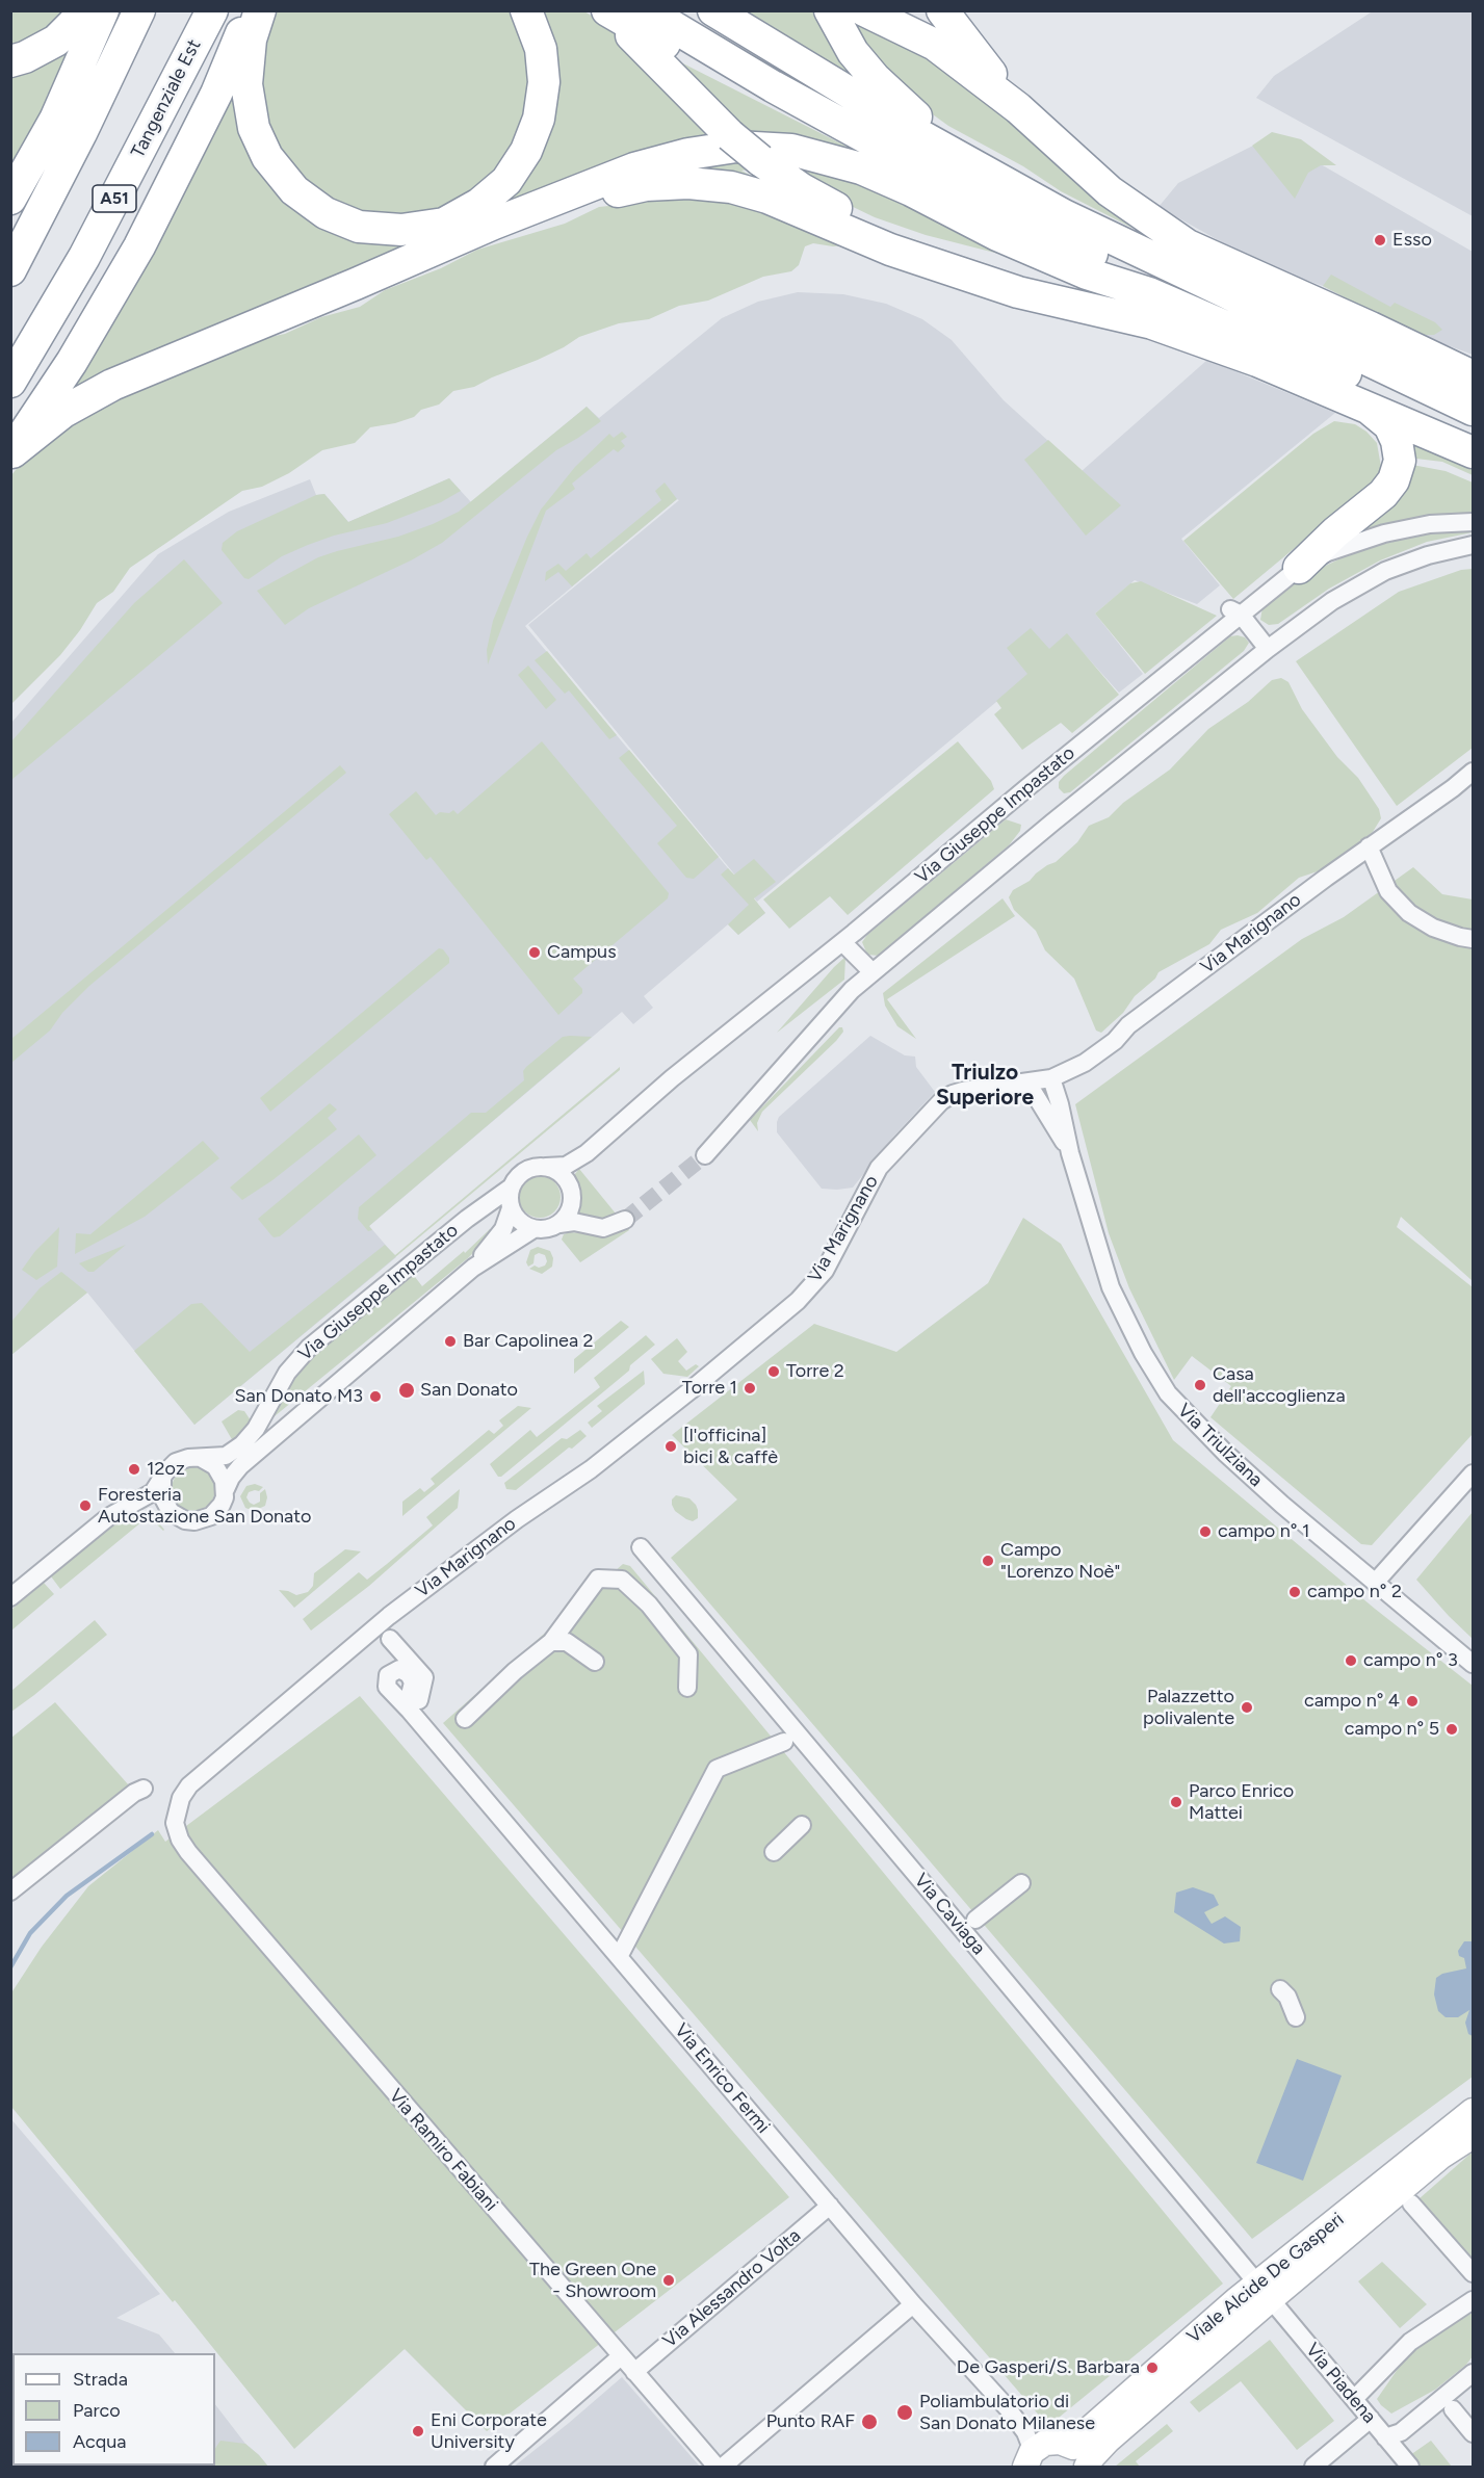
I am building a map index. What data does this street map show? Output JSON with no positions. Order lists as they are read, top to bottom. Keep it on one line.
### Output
{"streets":{"highway":["Tangenziale Est","A51"],"street":["Via Giuseppe Impastato","Via Marignano","Via Triulziana","Via Caviaga","Via Enrico Fermi","Via Ramiro Fabiani","Viale Alcide De Gasperi","Via Alessandro Volta","Via Piadena"]},"crossings":[["Via Marignano","Via Triulziana"],["Via Marignano","Via Ramiro Fabiani"],["Via Caviaga","Viale Alcide De Gasperi"],["Via Caviaga","Via Piadena"],["Via Enrico Fermi","Viale Alcide De Gasperi"],["Via Enrico Fermi","Via Alessandro Volta"],["Via Ramiro Fabiani","Via Alessandro Volta"],["Viale Alcide De Gasperi","Via Piadena"]],"districts":["Triulzo Superiore"],"places":["Esso","Campus","Bar Capolinea 2","Torre 2","Casa dell'accoglienza","Torre 1","San Donato","San Donato M3","[l'officina] bici & caffè","12oz","Foresteria Autostazione San Donato","campo n° 1","Campo \"Lorenzo Noè\"","campo n° 2","campo n° 3","campo n° 4","Palazzetto polivalente","campo n° 5","Parco Enrico Mattei","The Green One - Showroom","De Gasperi/S. Barbara","Poliambulatorio di San Donato Milanese","Punto RAF","Eni Corporate University"],"legend":["Strada","Parco","Acqua"]}
